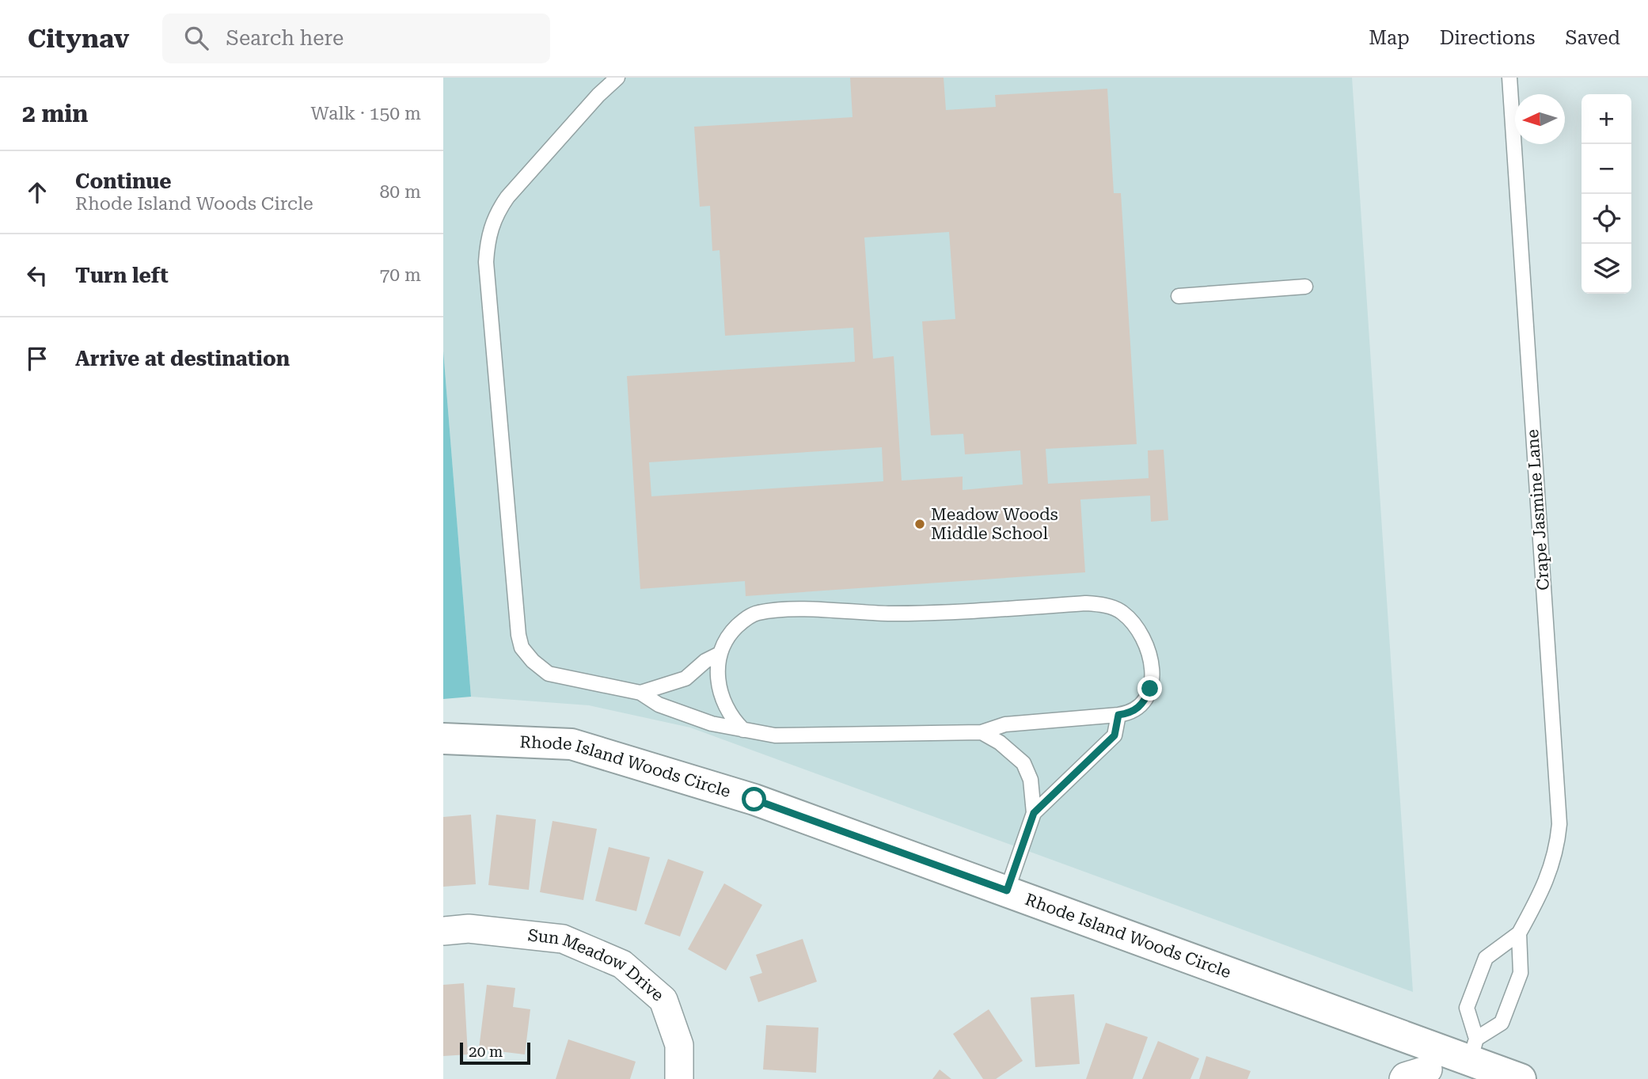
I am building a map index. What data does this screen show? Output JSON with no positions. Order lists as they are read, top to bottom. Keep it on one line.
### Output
{"streets":{"street":["Rhode Island Woods Circle","Sun Meadow Drive"],"lane":["Crape Jasmine Lane"]},"crossings":[["Crape Jasmine Lane","Rhode Island Woods Circle"]],"places":["Meadow Woods Middle School"],"scale_bar":"20 m","north":"left","page":{"header":"Citynav","search":"Search here","nav":["Map","Directions","Saved"],"heading":["2 min","Walk · 150 m"],"map_buttons":["+","−"],"list":[["Continue","Rhode Island Woods Circle","80 m"],["Turn left","70 m"],"Arrive at destination"],"scale":"20 m"}}
